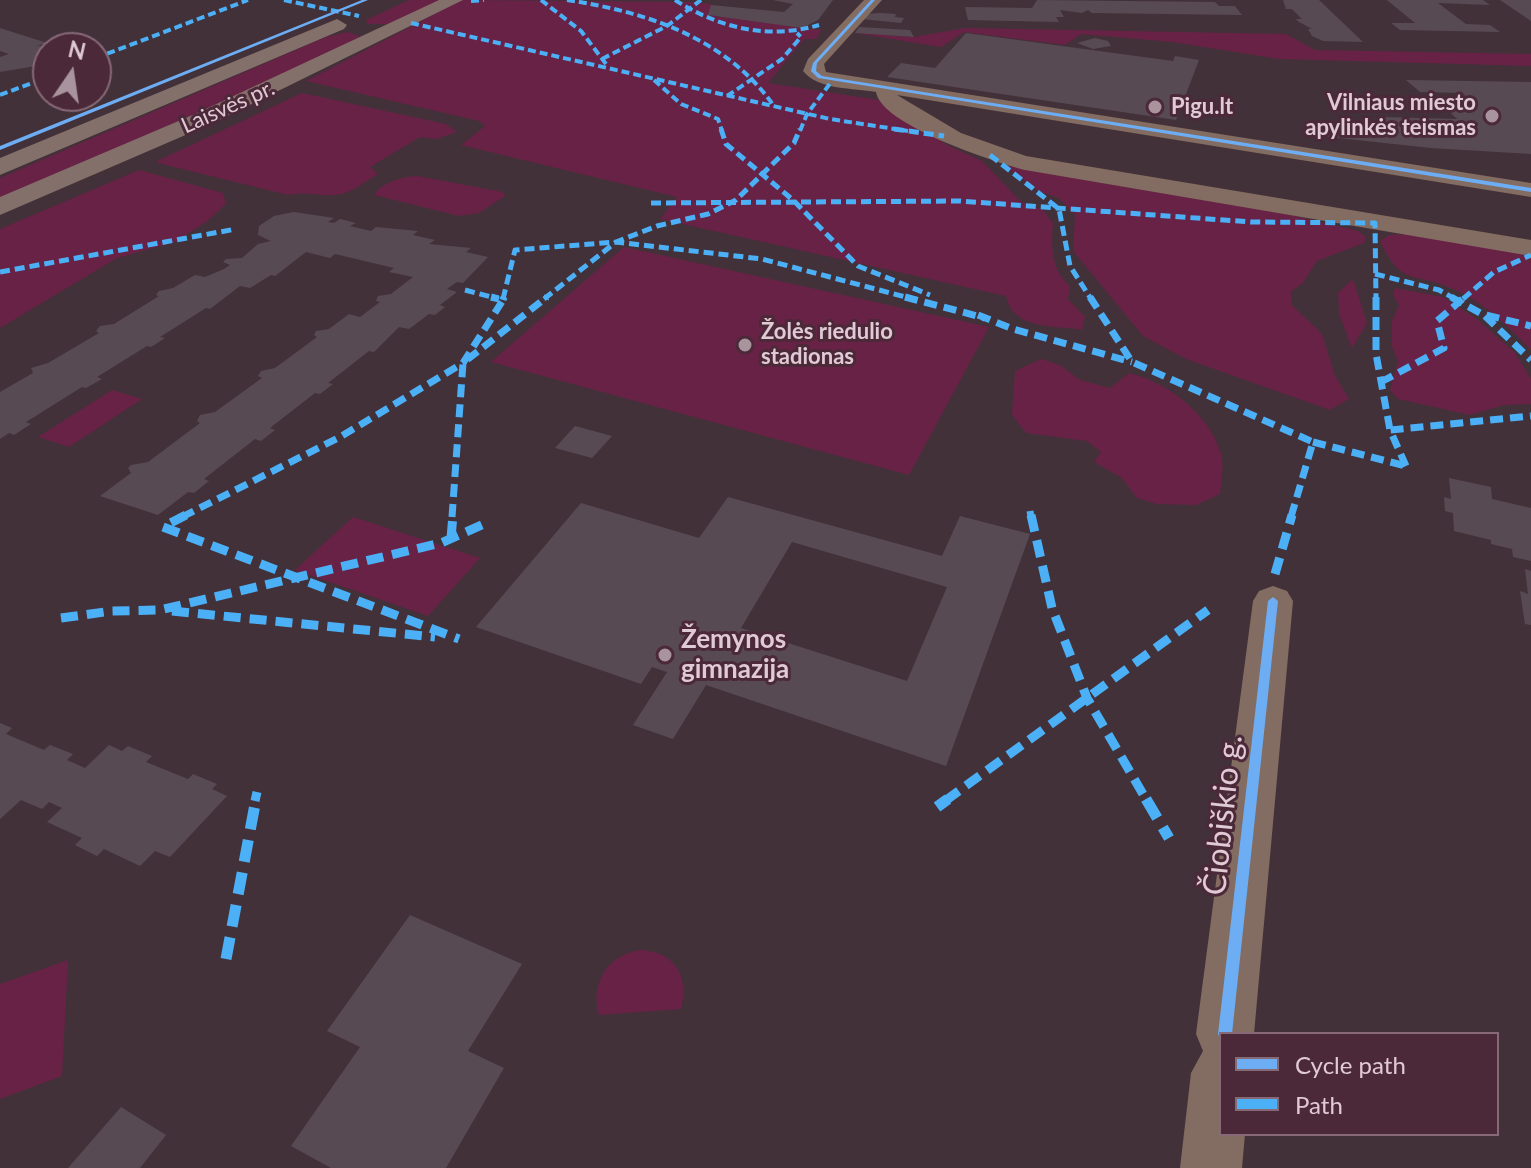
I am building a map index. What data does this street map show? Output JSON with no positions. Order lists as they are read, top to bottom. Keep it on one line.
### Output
{"streets":{"main road":["Laisvės pr."],"street":["Čiobiškio g."]},"places":["Pigu.lt","Vilniaus miesto apylinkės teismas","Žolės riedulio stadionas","Žemynos gimnazija"],"legend":["Cycle path","Path"],"north":"top"}
